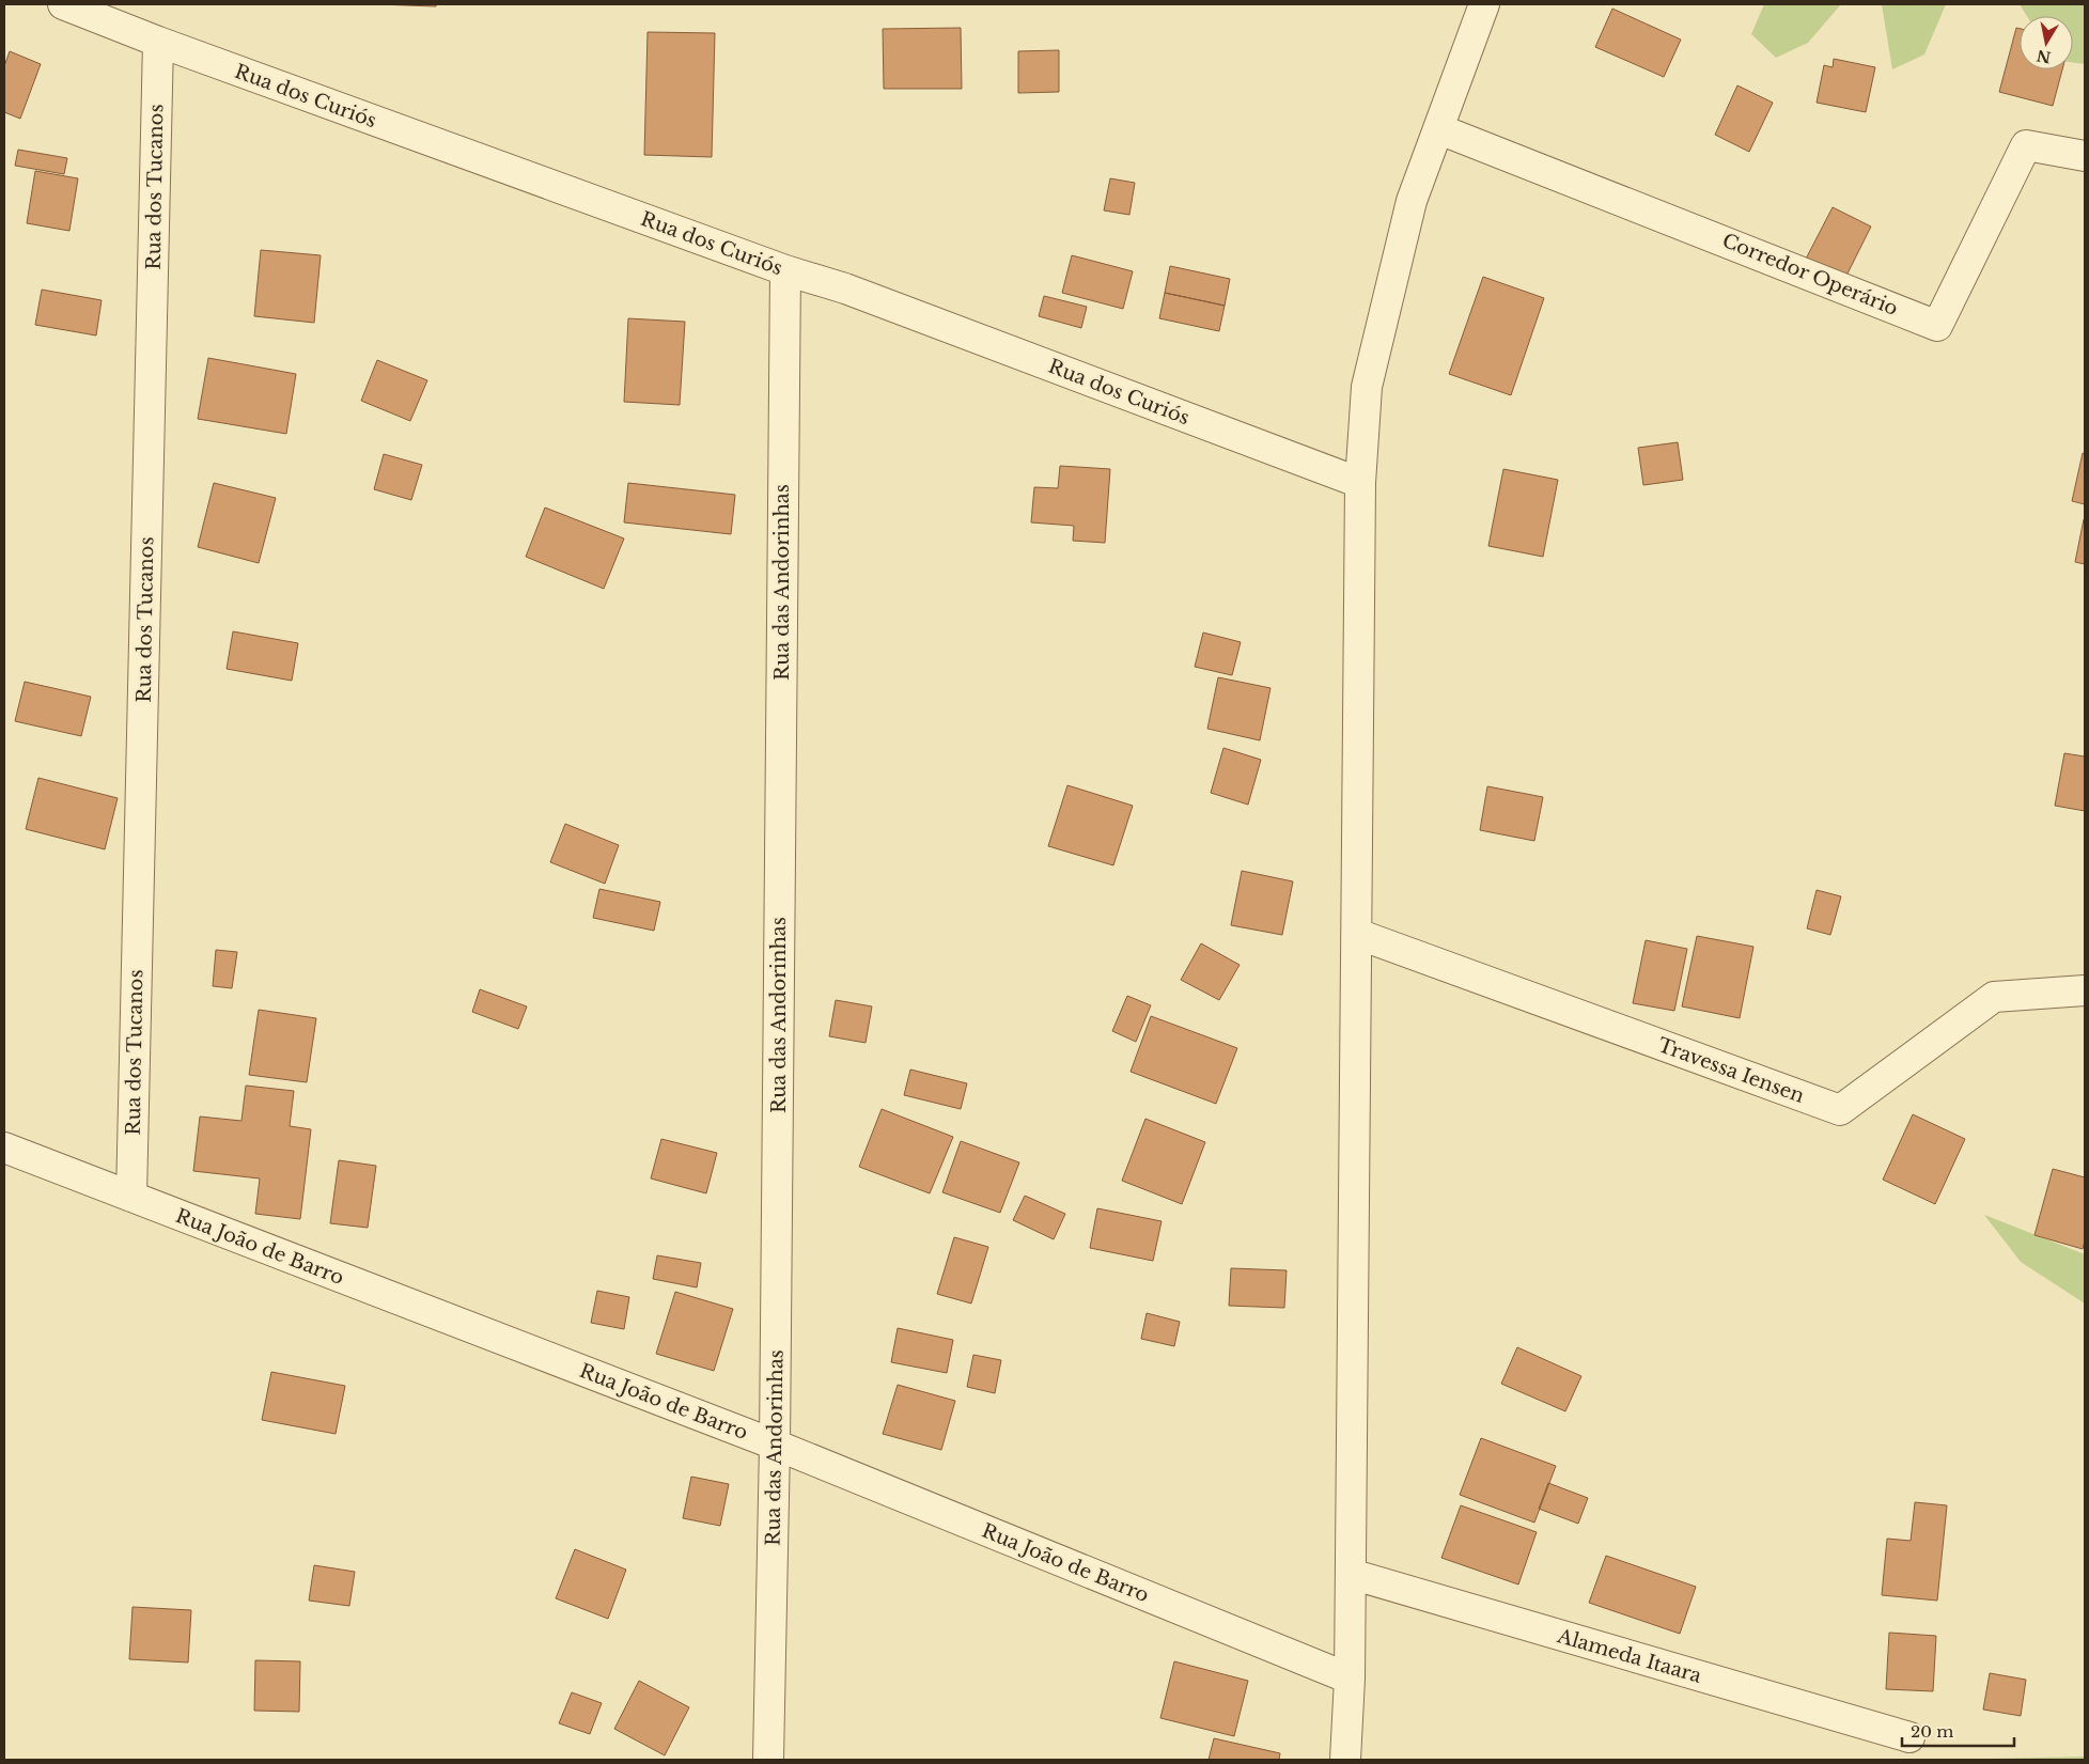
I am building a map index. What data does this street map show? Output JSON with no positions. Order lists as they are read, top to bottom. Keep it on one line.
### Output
{"streets":{"street":["Rua dos Curiós","Rua dos Tucanos","Corredor Operário","Rua das Andorinhas","Travessa Iensen","Rua João de Barro","Alameda Itaara"]},"crossings":[["Rua dos Curiós","Rua dos Tucanos"],["Rua dos Curiós","Rua das Andorinhas"],["Rua dos Tucanos","Rua João de Barro"],["Rua das Andorinhas","Rua João de Barro"]],"scale_bar":"20 m","north":"bottom"}
